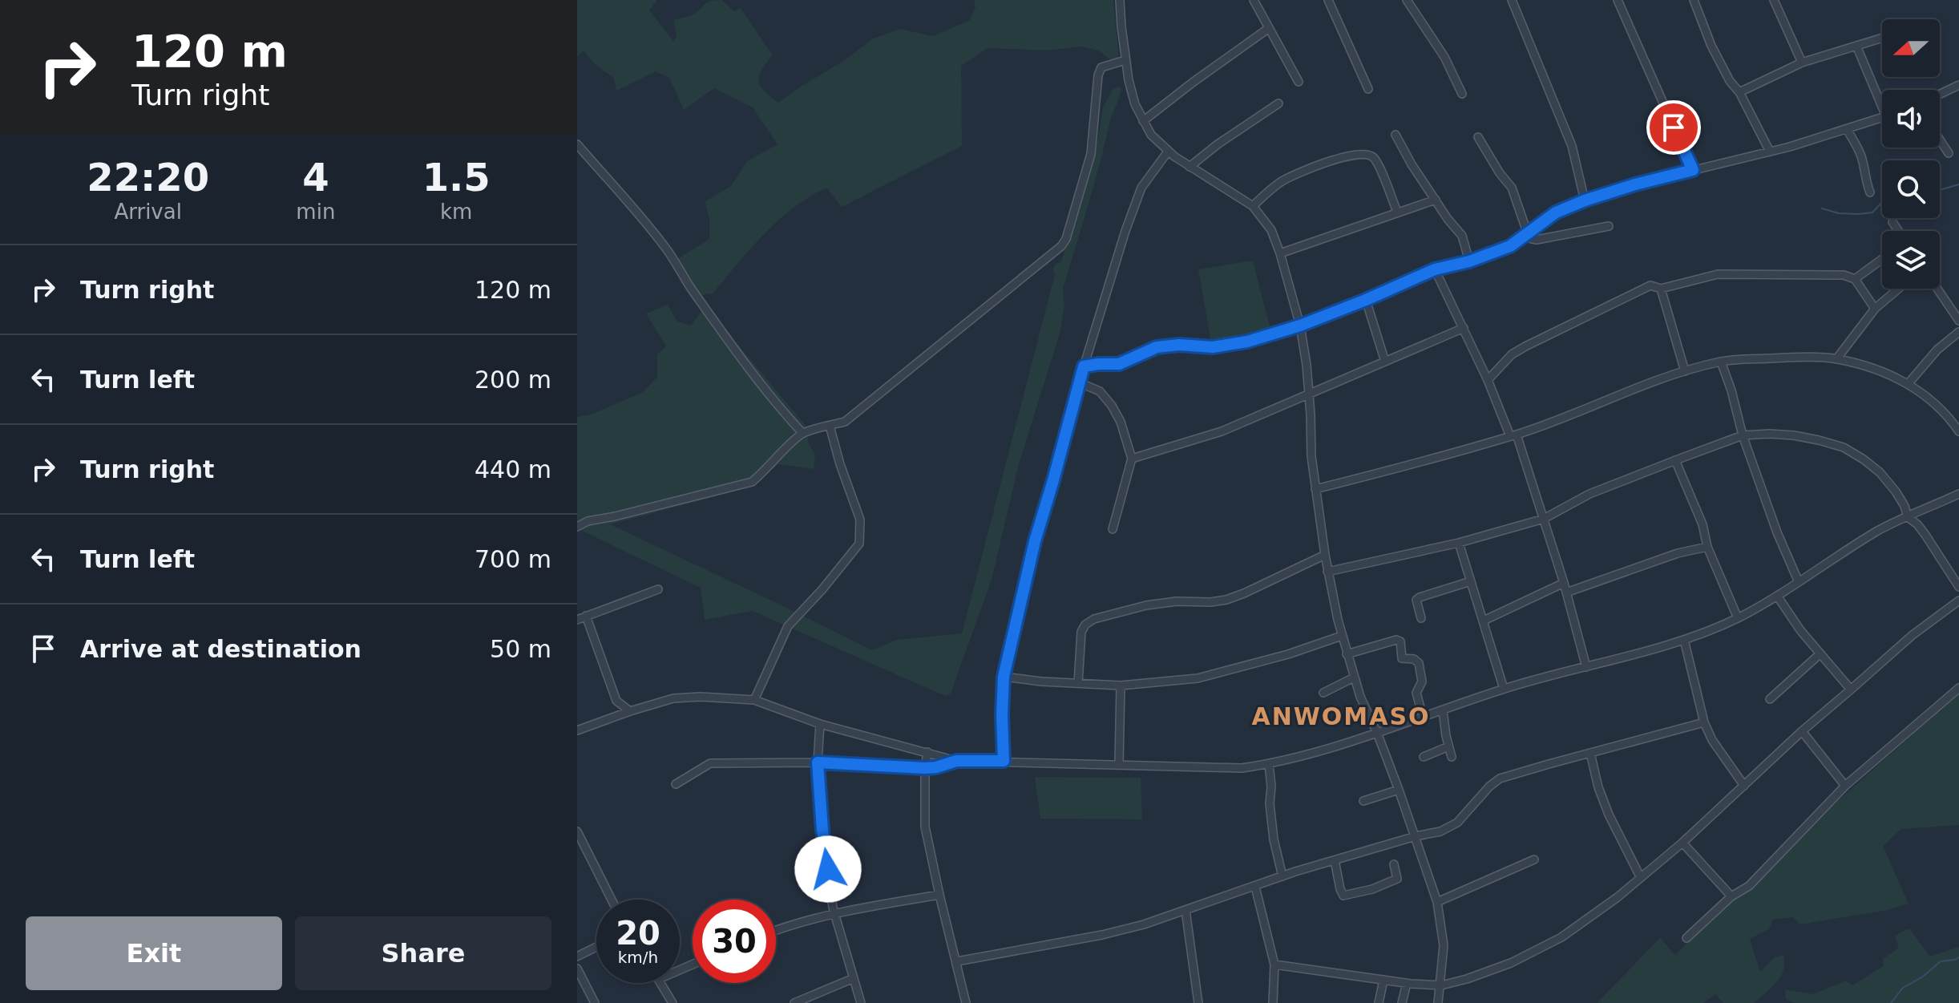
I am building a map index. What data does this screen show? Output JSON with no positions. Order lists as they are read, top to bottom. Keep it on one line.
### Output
{"districts":["ANWOMASO"],"north":"left","page":{"turn":["120 m","Turn right"],"eta":["22:20","Arrival","4","min","1.5","km"],"list":[{"name":"Turn right","value":"120 m"},{"name":"Turn left","value":"200 m"},{"name":"Turn right","value":"440 m"},{"name":"Turn left","value":"700 m"},{"name":"Arrive at destination","value":"50 m"}],"speed":"20 km/h","limit":"30","buttons":["Exit","Share"]}}
